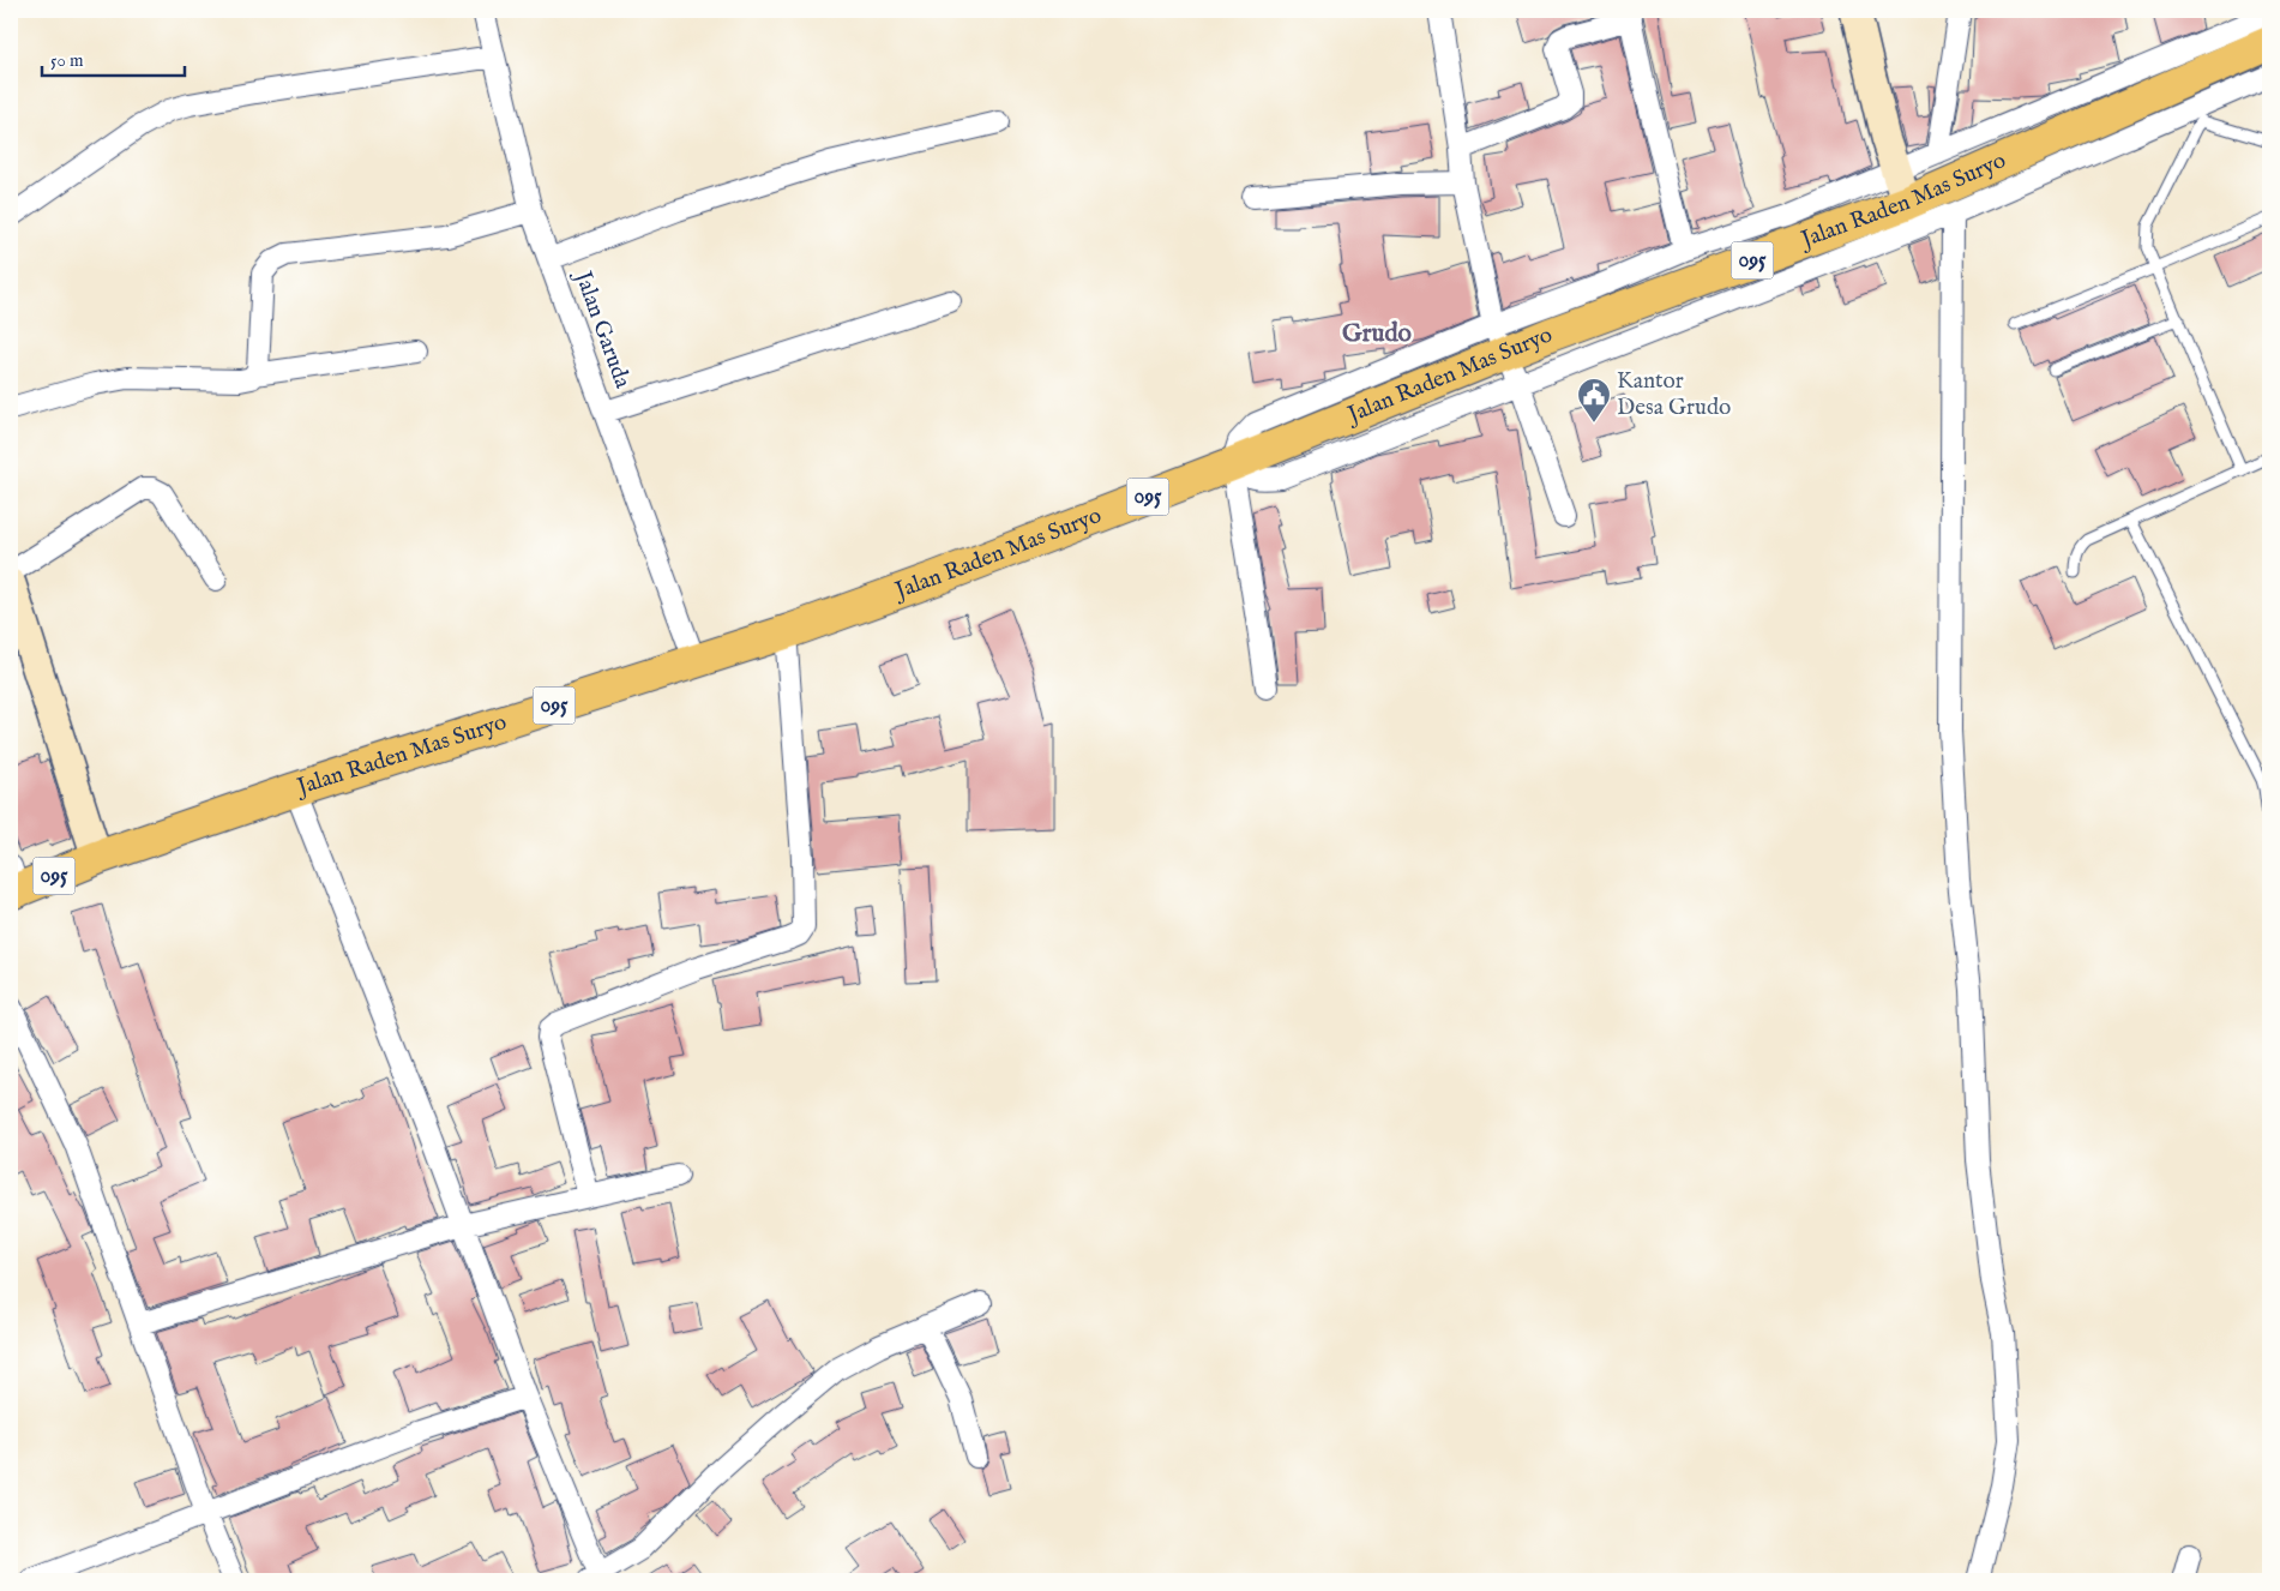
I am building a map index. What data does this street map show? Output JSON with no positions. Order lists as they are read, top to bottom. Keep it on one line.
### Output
{"streets":{"main road":["Jalan Raden Mas Suryo","095"],"street":["Jalan Garuda"]},"crossings":[["Jalan Raden Mas Suryo","Jalan Garuda"]],"districts":["Grudo"],"places":{"public building":["Kantor Desa Grudo"]},"scale_bar":"50 m"}
